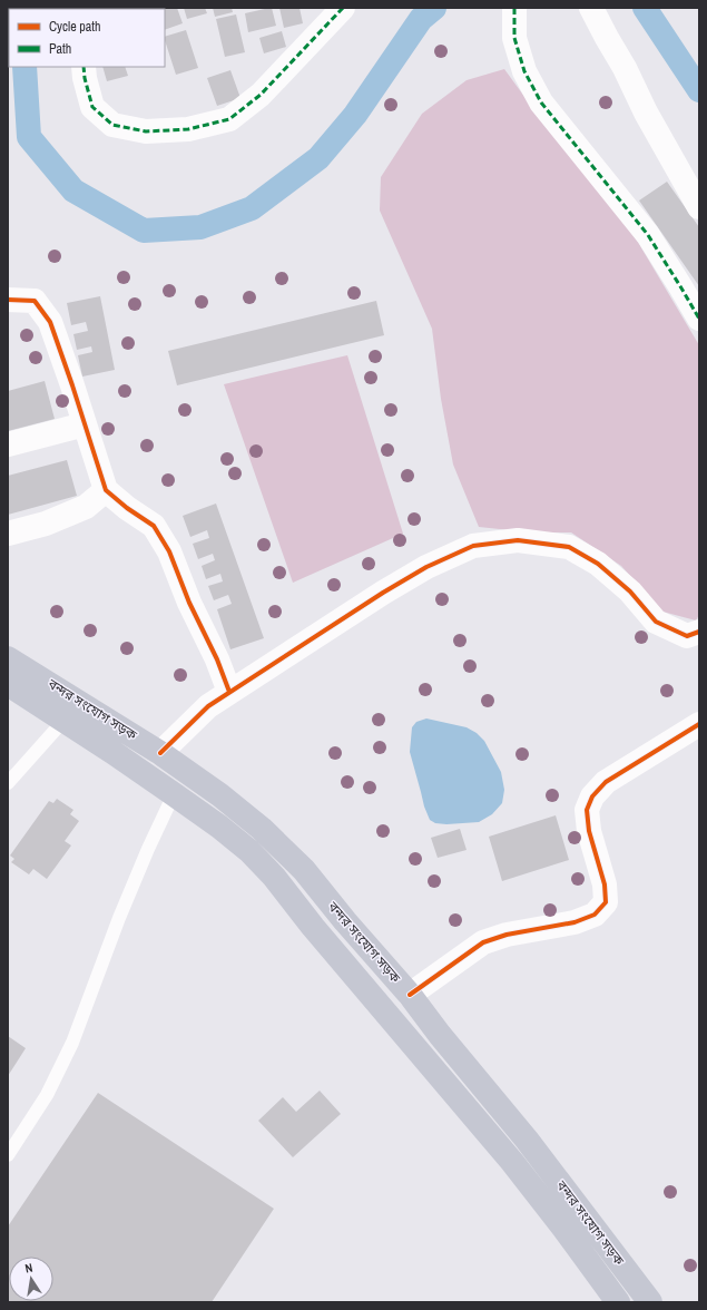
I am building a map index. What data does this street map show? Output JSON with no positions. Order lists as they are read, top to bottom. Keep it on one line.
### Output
{"streets":{"highway":["বন্দর সংযোগ সড়ক"]},"legend":["Cycle path","Path"],"north":"top"}
